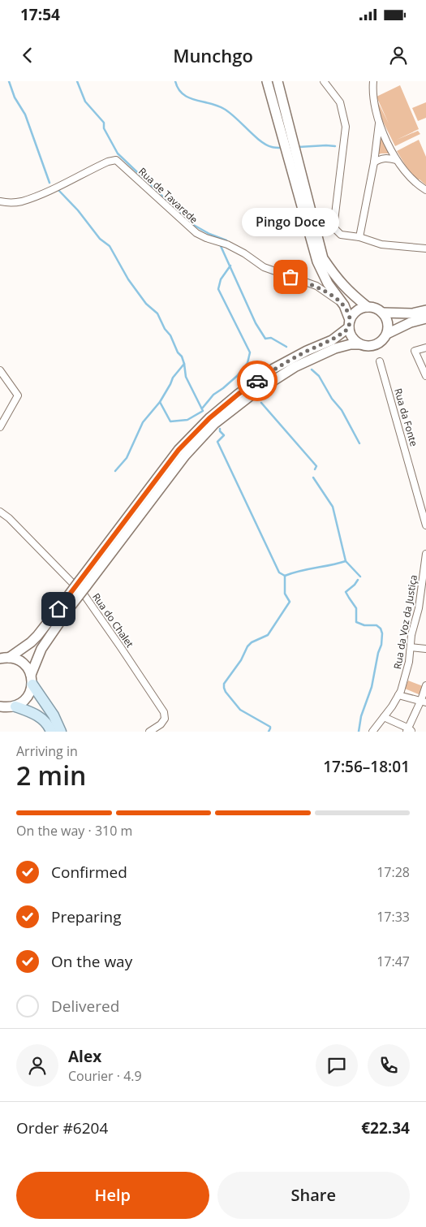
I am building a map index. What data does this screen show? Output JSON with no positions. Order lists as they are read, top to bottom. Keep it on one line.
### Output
{"streets":{"street":["Rua de Tavarede","Rua da Fonte","Rua do Chalet","Rua da Voz da Justiça"]},"places":["Pingo Doce"],"page":{"status":"17:54","header":"Munchgo","bubble":"Pingo Doce","heading":["2 min","Arriving in","17:56–18:01"],"panel":["Alex","Courier · 4.9","Order #6204","€22.34"],"bar":"On the way · 310 m","list":[["Confirmed","17:28"],["Preparing","17:33"],["On the way","17:47"],"Delivered"],"buttons":["Help","Share"]}}
